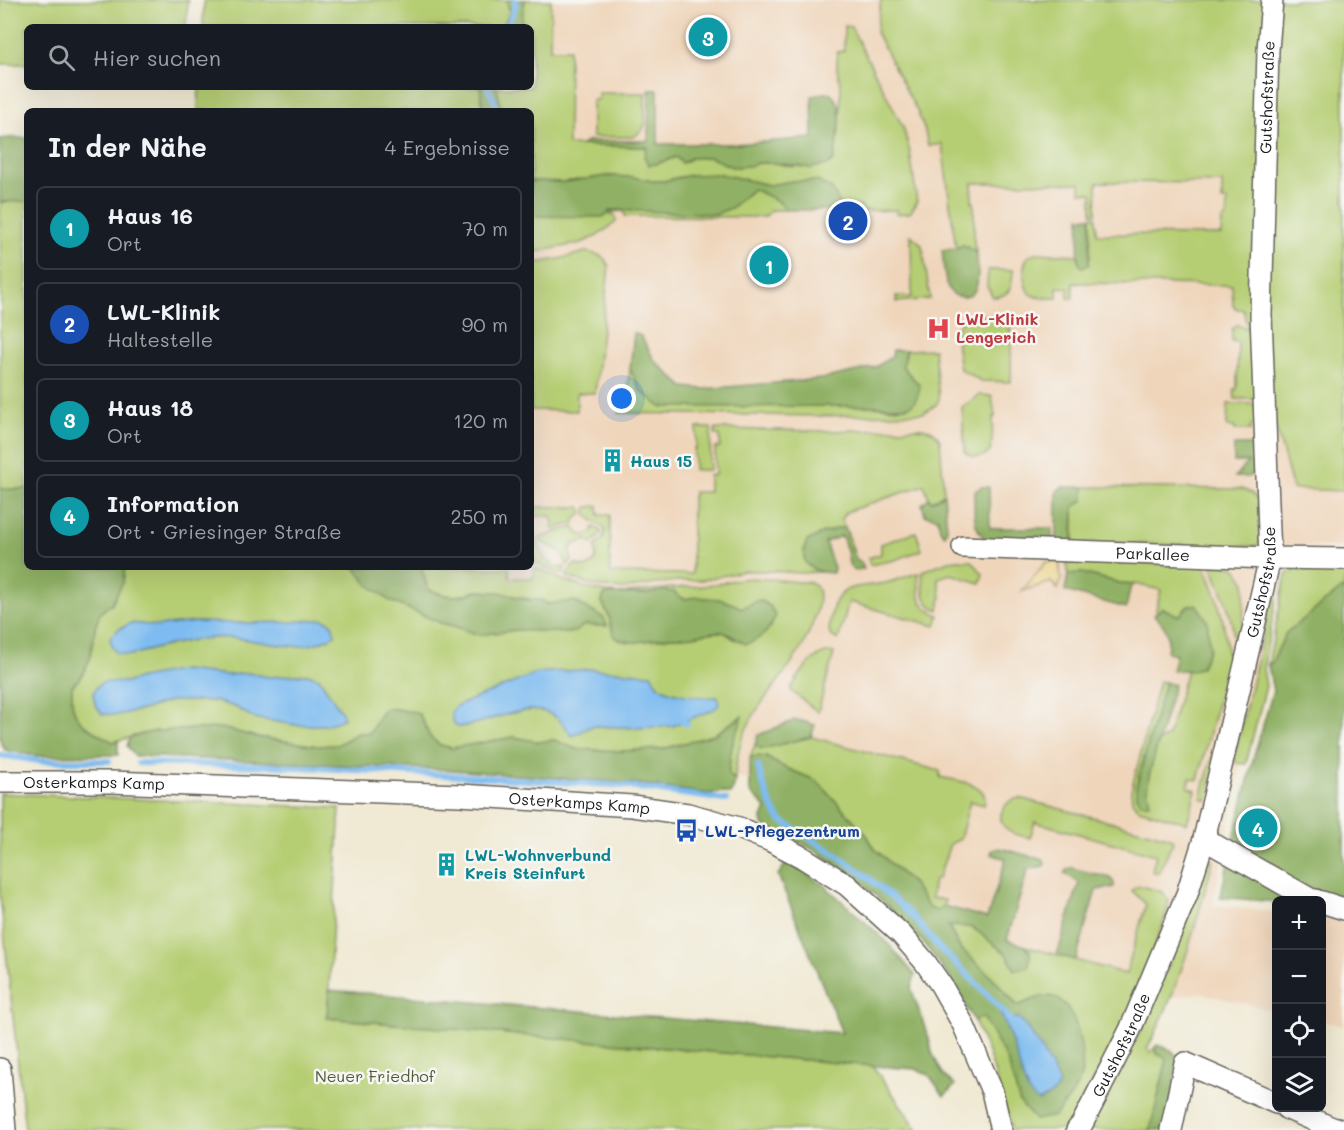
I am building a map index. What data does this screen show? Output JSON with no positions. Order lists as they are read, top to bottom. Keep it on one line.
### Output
{"streets":{"street":["Gutshofstraße","Parkallee","Osterkamps Kamp"]},"crossings":[["Gutshofstraße","Parkallee"]],"parks":["Neuer Friedhof"],"places":{"hospital":["LWL-Klinik Lengerich"],"building":["Haus 15","LWL-Wohnverbund Kreis Steinfurt"],"bus stop":["LWL-Pflegezentrum"]},"page":{"pins":["3","2","1","4"],"search":"Hier suchen","heading":["In der Nähe","4 Ergebnisse"],"list":[{"mark":"1","name":"Haus 16","note":"Ort","value":"70 m"},{"mark":"2","name":"LWL-Klinik","note":"Haltestelle","value":"90 m"},{"mark":"3","name":"Haus 18","note":"Ort","value":"120 m"},{"mark":"4","name":"Information","note":"Ort · Griesinger Straße","value":"250 m"}],"map_buttons":["+","−"]}}
